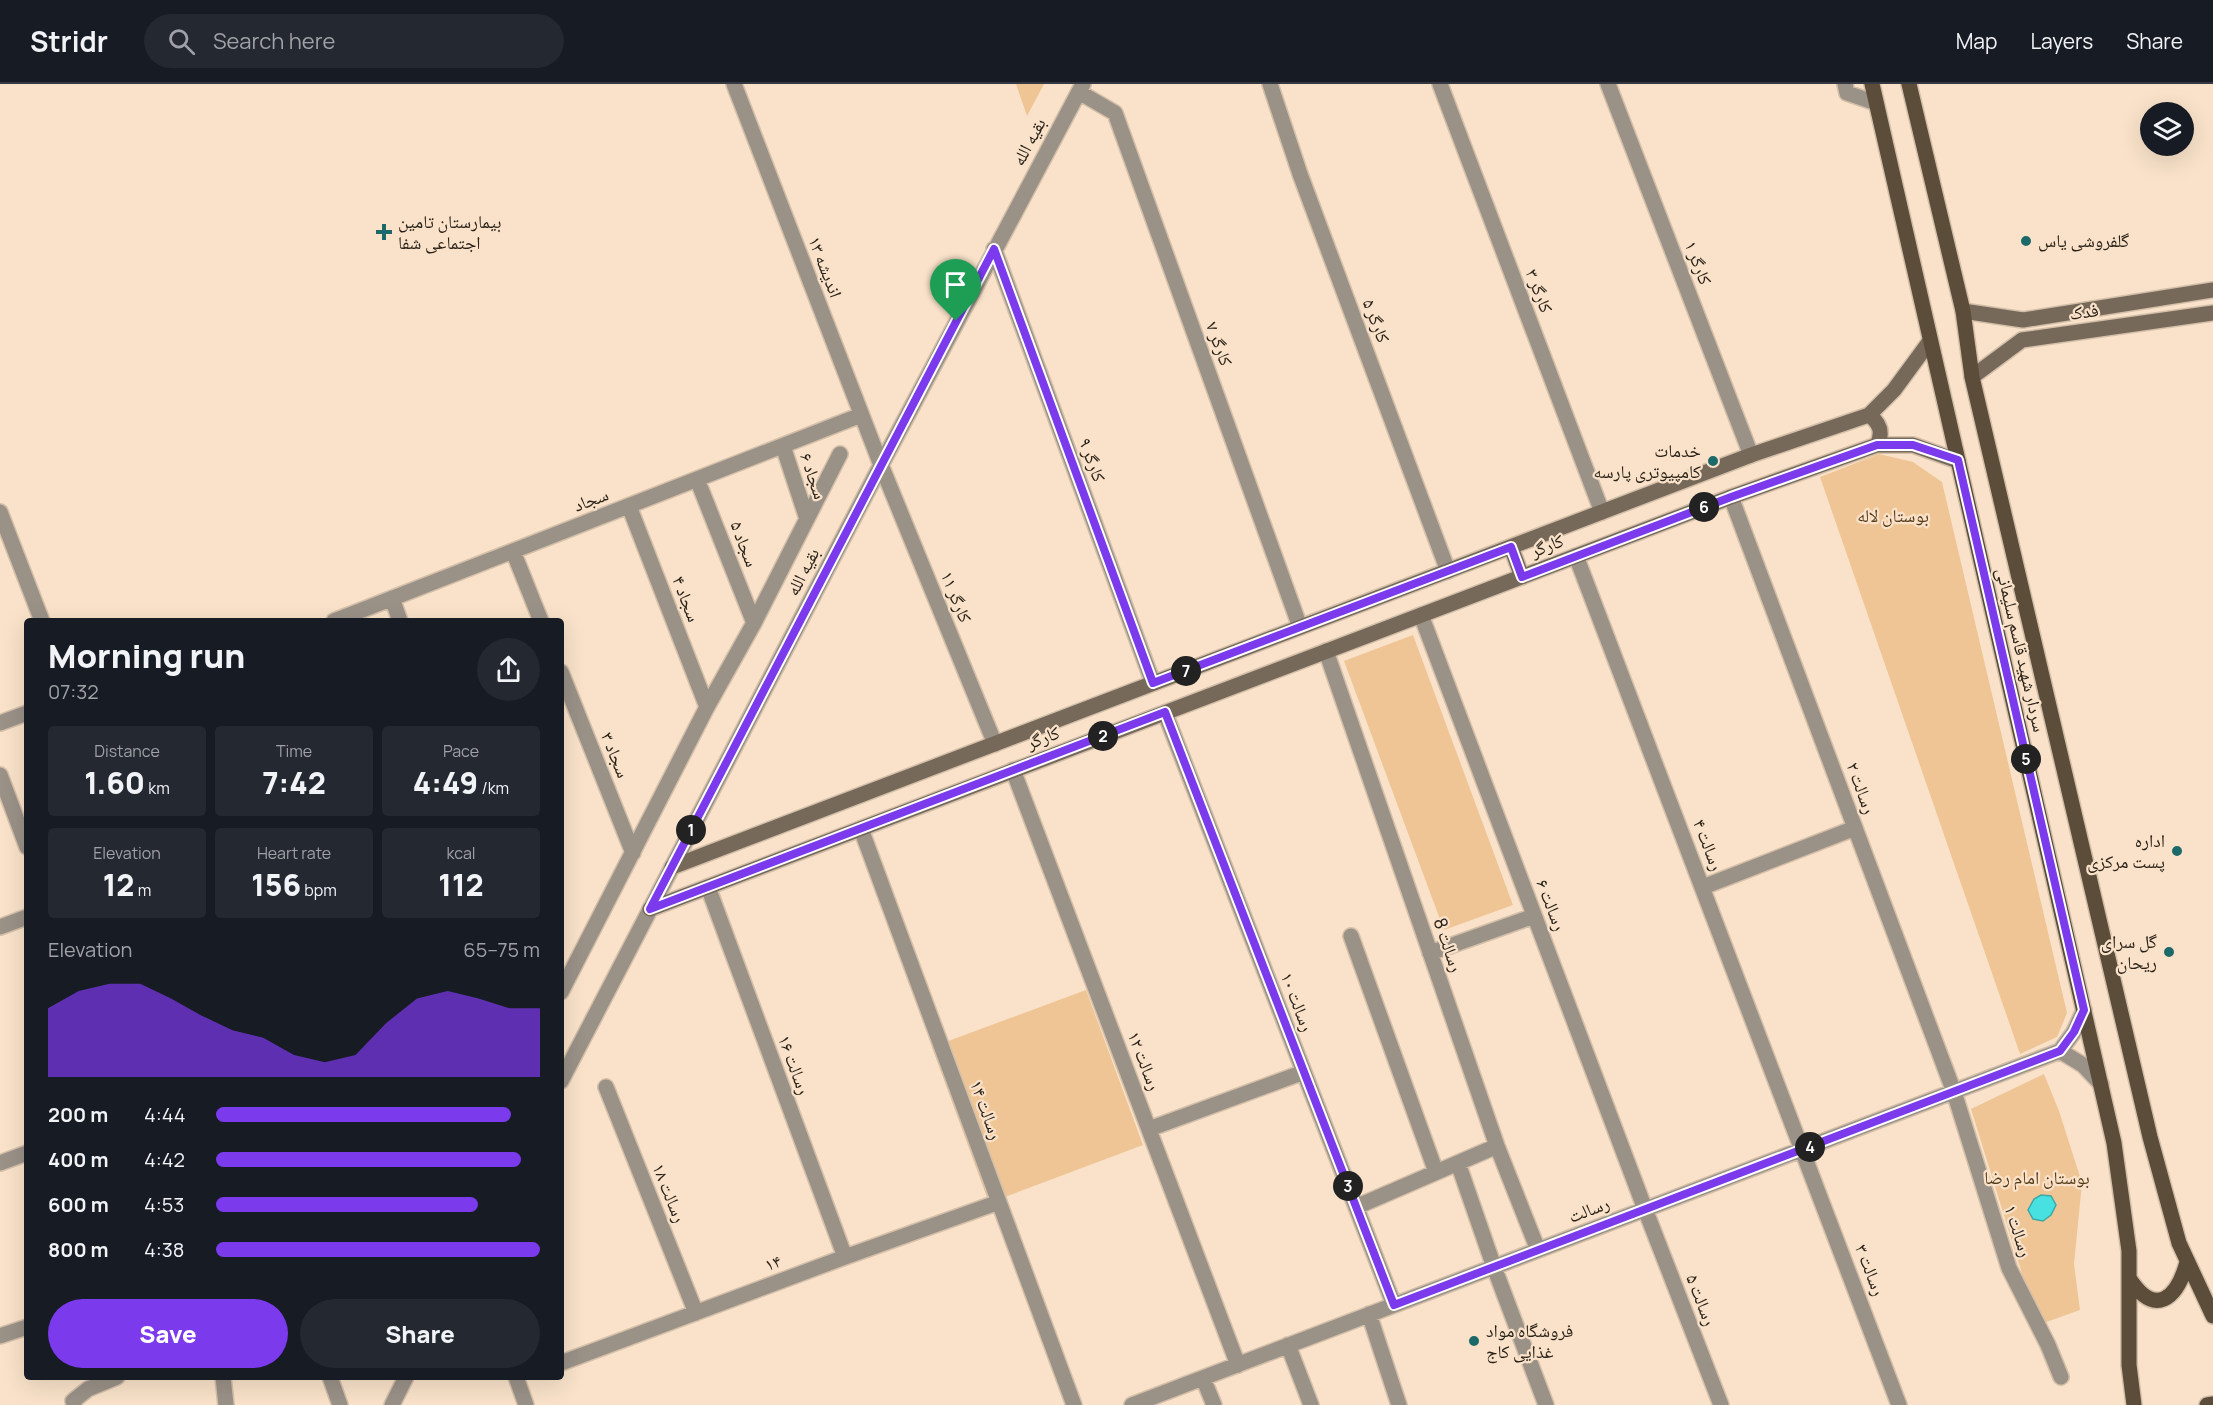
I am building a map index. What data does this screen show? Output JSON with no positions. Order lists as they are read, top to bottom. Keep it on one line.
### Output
{"streets":{"main road":["سردار شهید قاسم سلیمانی"],"street":["بقیه الله","کارگر ۱","اندیشه ۱۳","کارگر ۳","فدک","کارگر ۵","کارگر ۷","کارگر ۹","سجاد ۶","سجاد","سجاد ۵","کارگر","کارگر ۱۱","سجاد ۴","سجاد ۳","رسالت ۲","رسالت ۴","رسالت ۶","رسالت 8","رسالت ۱۰","رسالت ۱۲","رسالت ۱۶","رسالت ۱۴","رسالت ۱۸","رسالت","رسالت ۱","۱۴","رسالت ۳","رسالت ۵"]},"crossings":[["بقیه الله","اندیشه ۱۳"],["بقیه الله","کارگر ۷"],["بقیه الله","کارگر ۹"],["بقیه الله","سجاد ۶"],["بقیه الله","سجاد ۵"],["بقیه الله","کارگر"],["بقیه الله","کارگر ۱۱"],["بقیه الله","سجاد ۴"],["بقیه الله","سجاد ۳"],["کارگر ۱","کارگر"],["اندیشه ۱۳","سجاد"],["اندیشه ۱۳","کارگر ۱۱"],["کارگر ۳","کارگر"],["کارگر ۵","کارگر"],["کارگر ۷","کارگر"],["کارگر ۹","کارگر"],["سجاد ۶","سجاد"],["سجاد","سجاد ۵"],["سجاد","سجاد ۴"],["کارگر","کارگر ۱۱"],["کارگر","سردار شهید قاسم سلیمانی"],["کارگر","رسالت ۲"],["کارگر","رسالت ۴"],["کارگر","رسالت ۶"],["کارگر","رسالت 8"],["کارگر","رسالت ۱۰"],["کارگر","رسالت ۱۲"],["کارگر","رسالت ۱۶"],["کارگر","رسالت ۱۴"],["رسالت ۲","رسالت"],["رسالت ۲","رسالت ۱"],["رسالت ۴","رسالت"],["رسالت ۴","رسالت ۳"],["رسالت ۶","رسالت"],["رسالت ۶","رسالت ۵"],["رسالت 8","رسالت"],["رسالت ۱۰","رسالت"],["رسالت ۱۲","رسالت"],["رسالت ۱۶","۱۴"],["رسالت ۱۴","۱۴"],["رسالت ۱۸","۱۴"],["رسالت","رسالت ۱"],["رسالت","رسالت ۳"],["رسالت","رسالت ۵"]],"parks":["بوستان لاله","بوستان امام رضا"],"places":{"health":["بیمارستان تامین اجتماعی شفا"],"other":["گلفروشی یاس","خدمات کامپیوتری پارسه","اداره پست مرکزی","گل سرای ریحان","فروشگاه مواد غذایی کاج"]},"page":{"header":"Stridr","search":"Search here","nav":["Map","Layers","Share"],"pins":["6","7","2","5","1","4","3"],"heading":["Morning run","07:32"],"stats":[["Distance","1.60 km"],["Time","7:42"],["Pace","4:49 /km"],["Elevation","12 m"],["Heart rate","156 bpm"],["kcal","112"]],"chart":["Elevation","65–75 m"],"list":[{"name":"200 m","note":"4:44"},{"name":"400 m","note":"4:42"},{"name":"600 m","note":"4:53"},{"name":"800 m","note":"4:38"}],"buttons":["Save","Share"]}}
